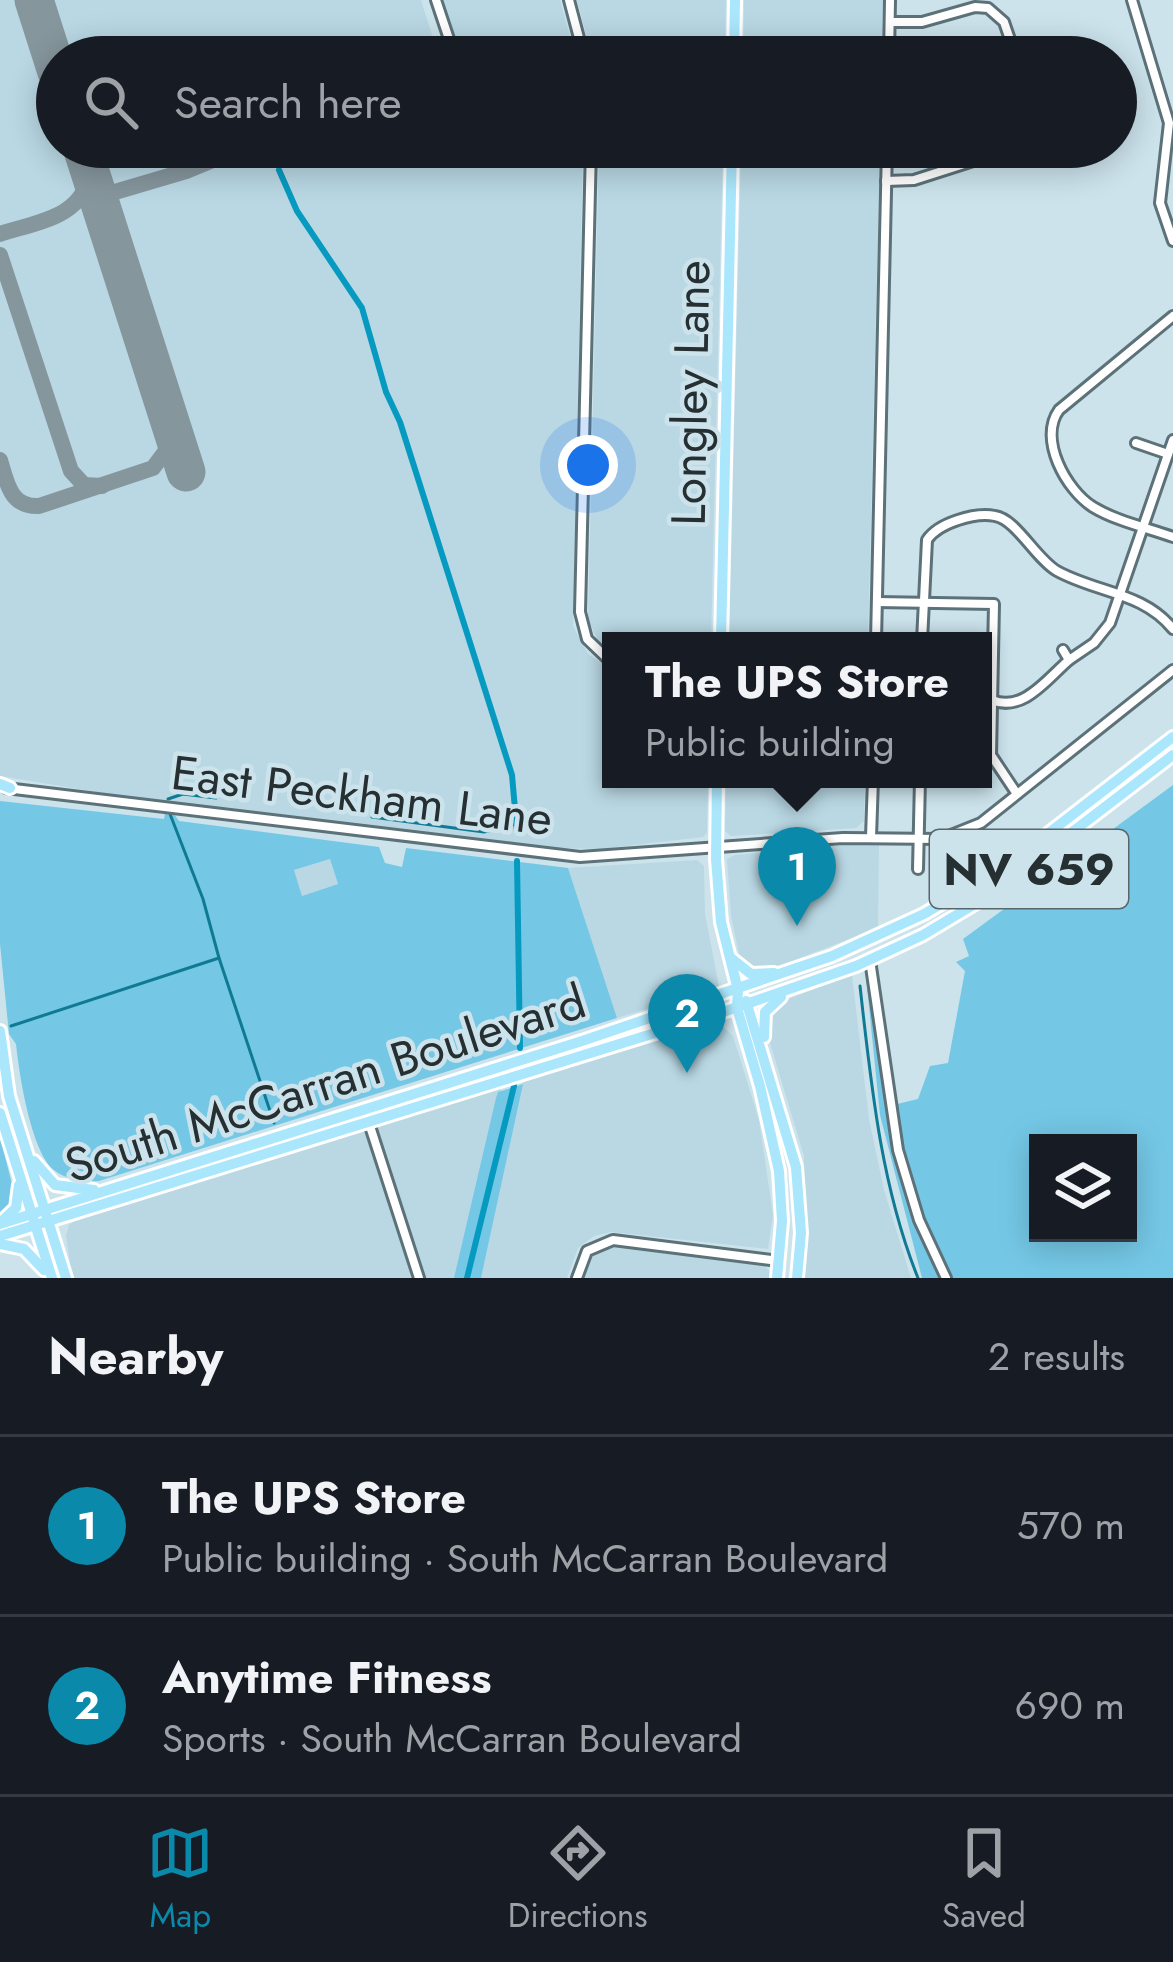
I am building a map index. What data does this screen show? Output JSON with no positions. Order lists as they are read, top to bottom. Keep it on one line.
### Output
{"streets":{"main road":["Longley Lane","NV 659","South McCarran Boulevard"],"street":["East Peckham Lane"]},"page":{"search":"Search here","popup":["The UPS Store","Public building"],"pins":["1","2"],"heading":["Nearby","2 results"],"list":[{"mark":"1","name":"The UPS Store","note":"Public building · South McCarran Boulevard","value":"570 m"},{"mark":"2","name":"Anytime Fitness","note":"Sports · South McCarran Boulevard","value":"690 m"}],"nav":["Map","Directions","Saved"]}}
